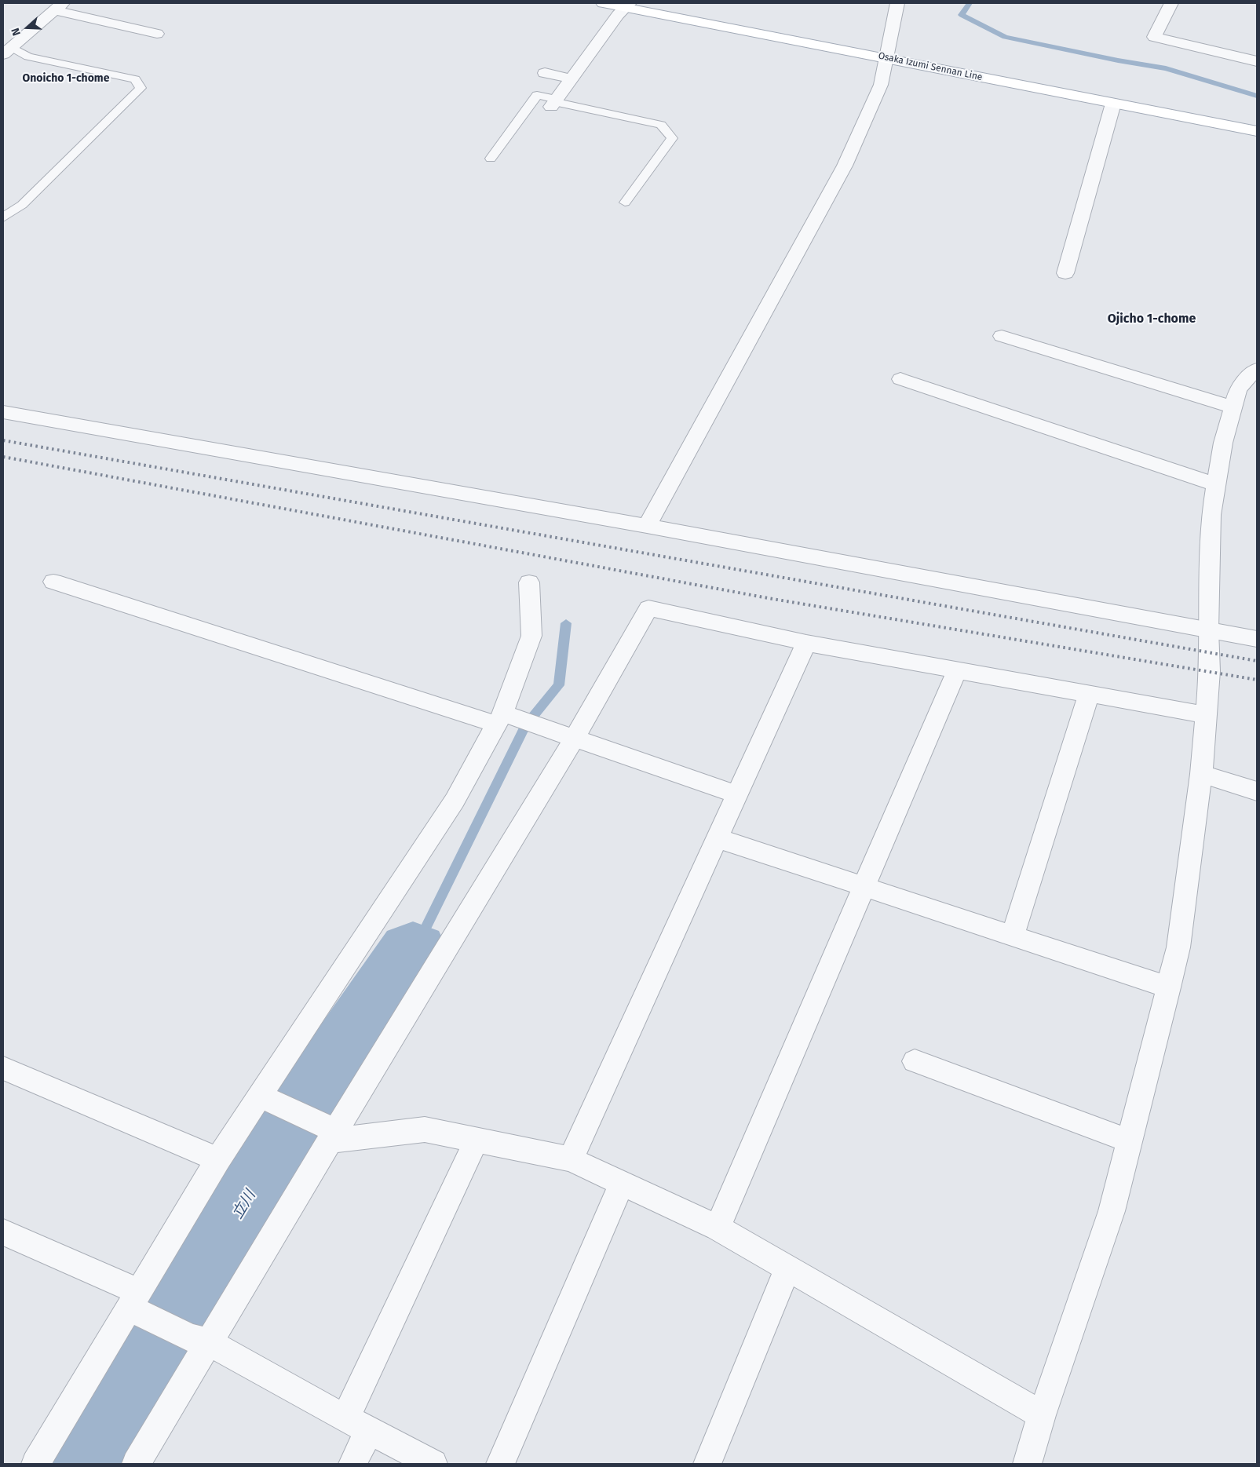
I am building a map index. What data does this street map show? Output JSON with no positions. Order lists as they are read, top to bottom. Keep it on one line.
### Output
{"streets":{"main road":["Osaka Izumi Sennan Line"]},"districts":["Onoicho 1-chome","Ojicho 1-chome"],"water":["立川"],"north":"left"}
